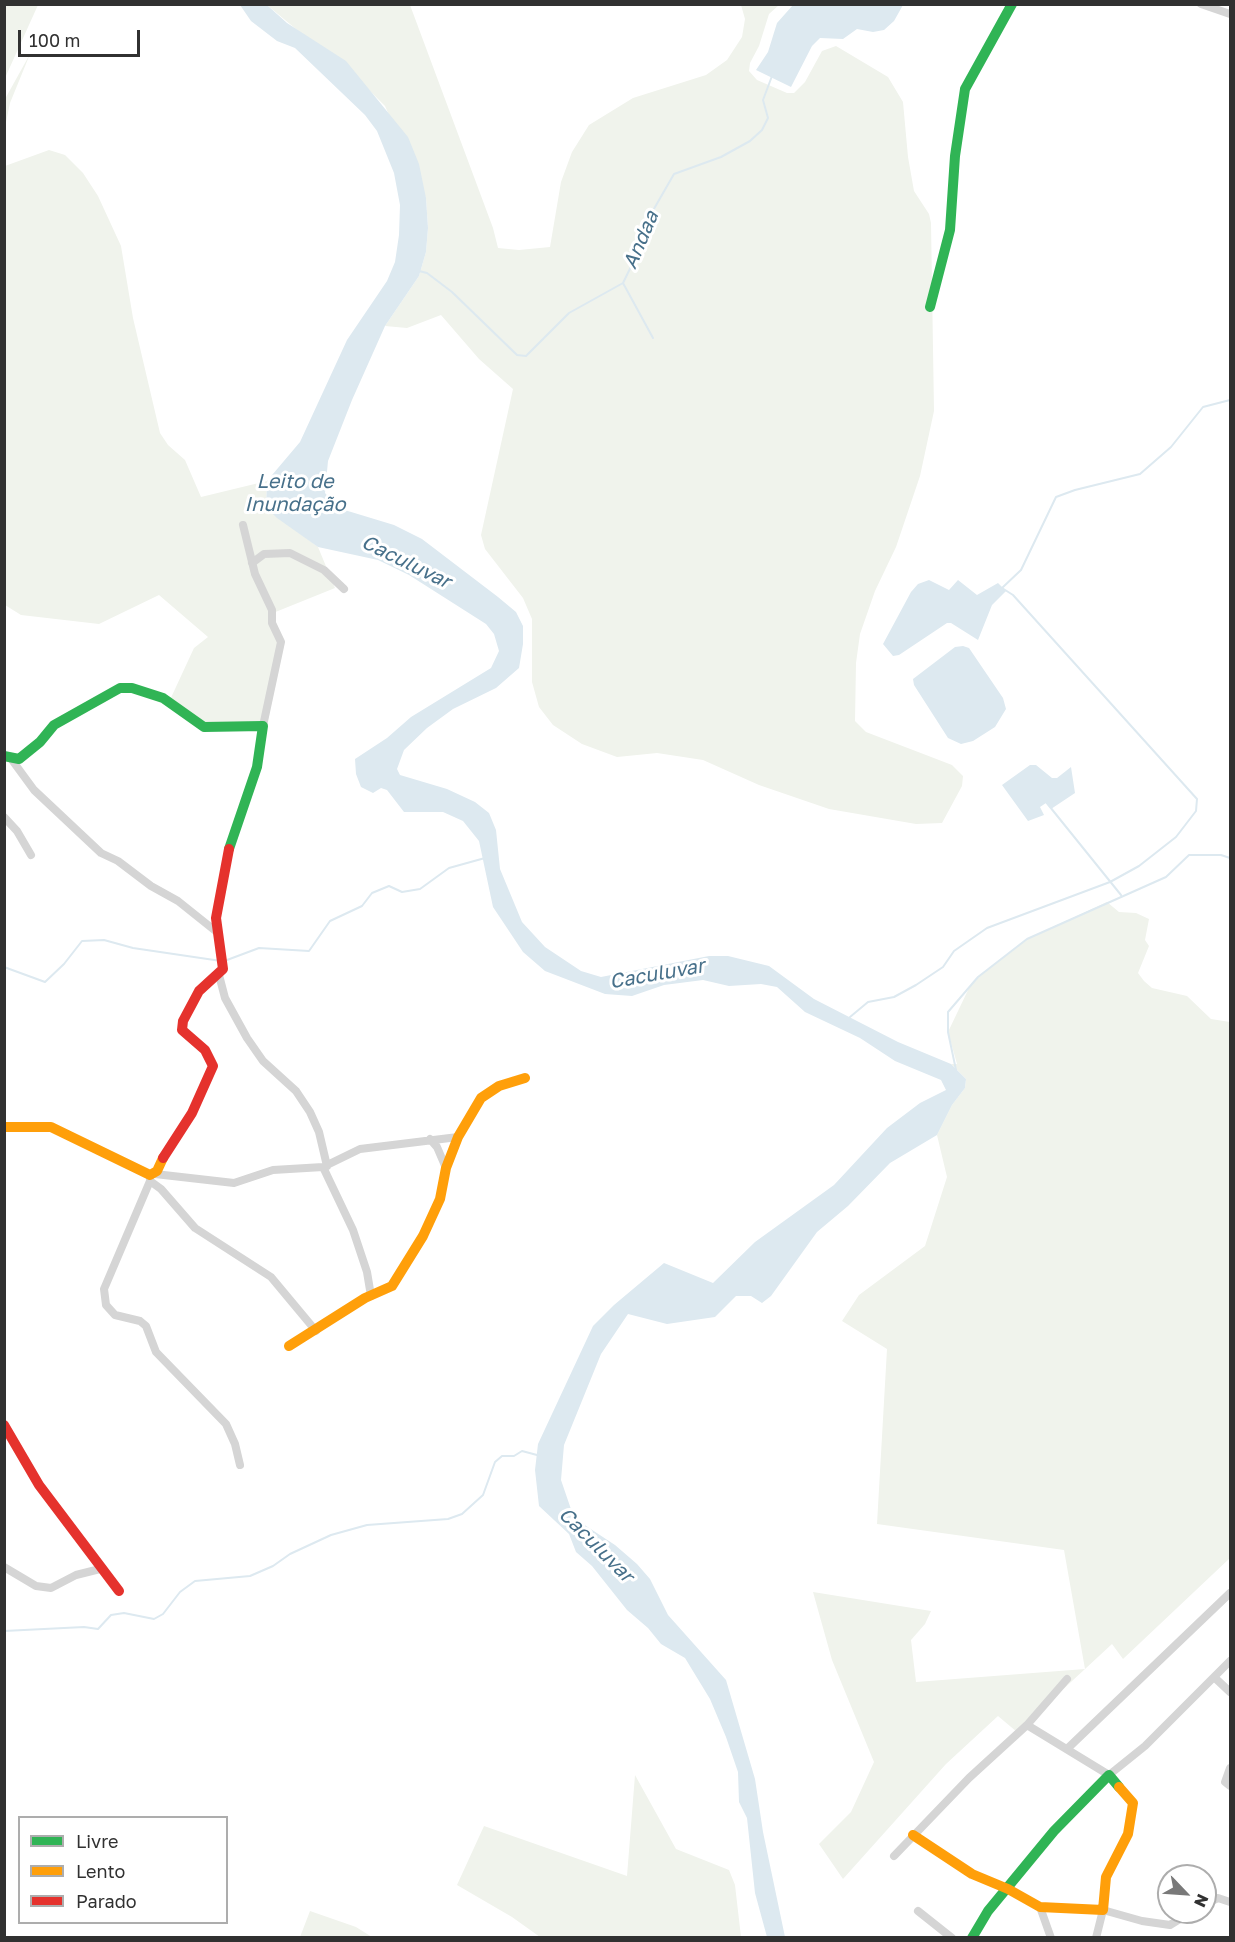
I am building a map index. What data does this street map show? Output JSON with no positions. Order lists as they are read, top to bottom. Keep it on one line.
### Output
{"water":["Andaa","Leito de Inundação","Caculuvar"],"legend":["Livre","Lento","Parado"],"scale_bar":"100 m","north":"bottom right"}
